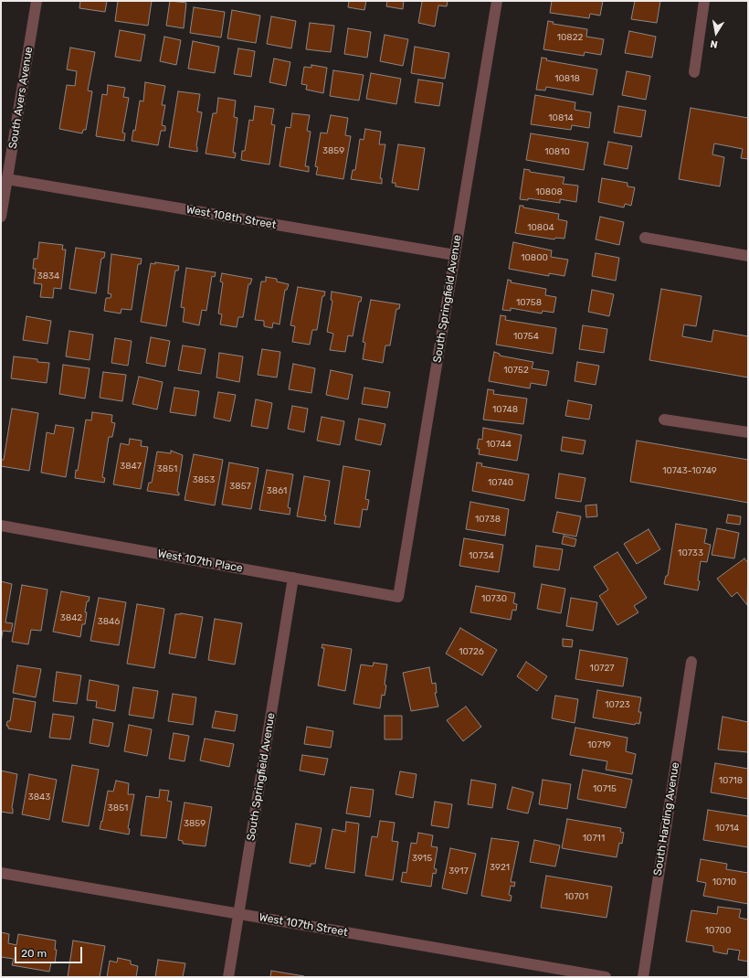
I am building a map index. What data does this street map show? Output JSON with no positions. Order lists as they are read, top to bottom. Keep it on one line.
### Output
{"streets":{"street":["South Avers Avenue","West 108th Street","South Springfield Avenue","West 107th Place","South Harding Avenue","West 107th Street"]},"crossings":[["South Avers Avenue","West 108th Street"],["West 108th Street","South Springfield Avenue"],["South Springfield Avenue","West 107th Place"],["South Springfield Avenue","West 107th Street"]],"house_numbers":["10822","10818","10814","3859","10810","10808","10804","10800","3834","10758","10754","10752","10748","10744","3847","3851","10743-10749","3853","10740","3857","3861","10738","10733","10734","10730","3842","3846","10726","10727","10723","10719","10718","10715","3843","3851","3859","10714","10711","3915","3921","3917","10710","10701","10700"],"scale_bar":"20 m","north":"bottom"}
